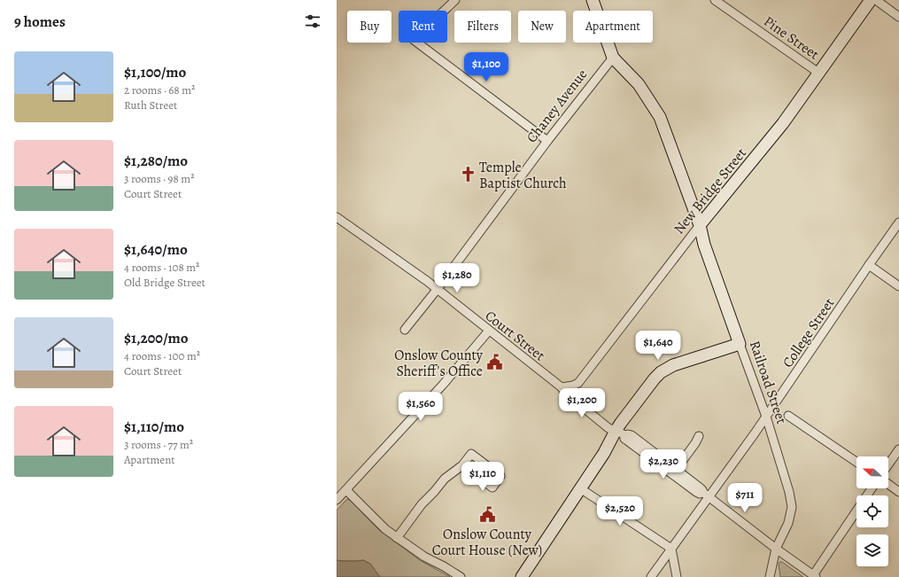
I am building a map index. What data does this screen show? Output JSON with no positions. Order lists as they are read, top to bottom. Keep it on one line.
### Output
{"streets":{"main road":["New Bridge Street","Railroad Street"],"street":["Pine Street","Chaney Avenue","College Street","Court Street"]},"crossings":[["Pine Street","New Bridge Street"],["Chaney Avenue","Court Street"],["Chaney Avenue","Railroad Street"],["New Bridge Street","Court Street"],["New Bridge Street","Railroad Street"],["College Street","Court Street"],["College Street","Railroad Street"],["Court Street","Railroad Street"]],"places":{"church":["Temple Baptist Church"],"public building":["Onslow County Sheriff's Office","Onslow County Court House (New)"]},"north":"left","page":{"heading":"9 homes","chip":["Buy","Rent","Filters","New","Apartment"],"list":[{"name":"$1,100/mo","note":"2 rooms · 68 m² · Ruth Street"},{"name":"$1,280/mo","note":"3 rooms · 98 m² · Court Street"},{"name":"$1,640/mo","note":"4 rooms · 108 m² · Old Bridge Street"},{"name":"$1,200/mo","note":"4 rooms · 100 m² · Court Street"},{"name":"$1,110/mo","note":"3 rooms · 77 m² · Apartment"}],"price":["$1,100","$1,280","$1,640","$1,200","$1,560","$2,230","$1,110","$711","$2,520"]}}
